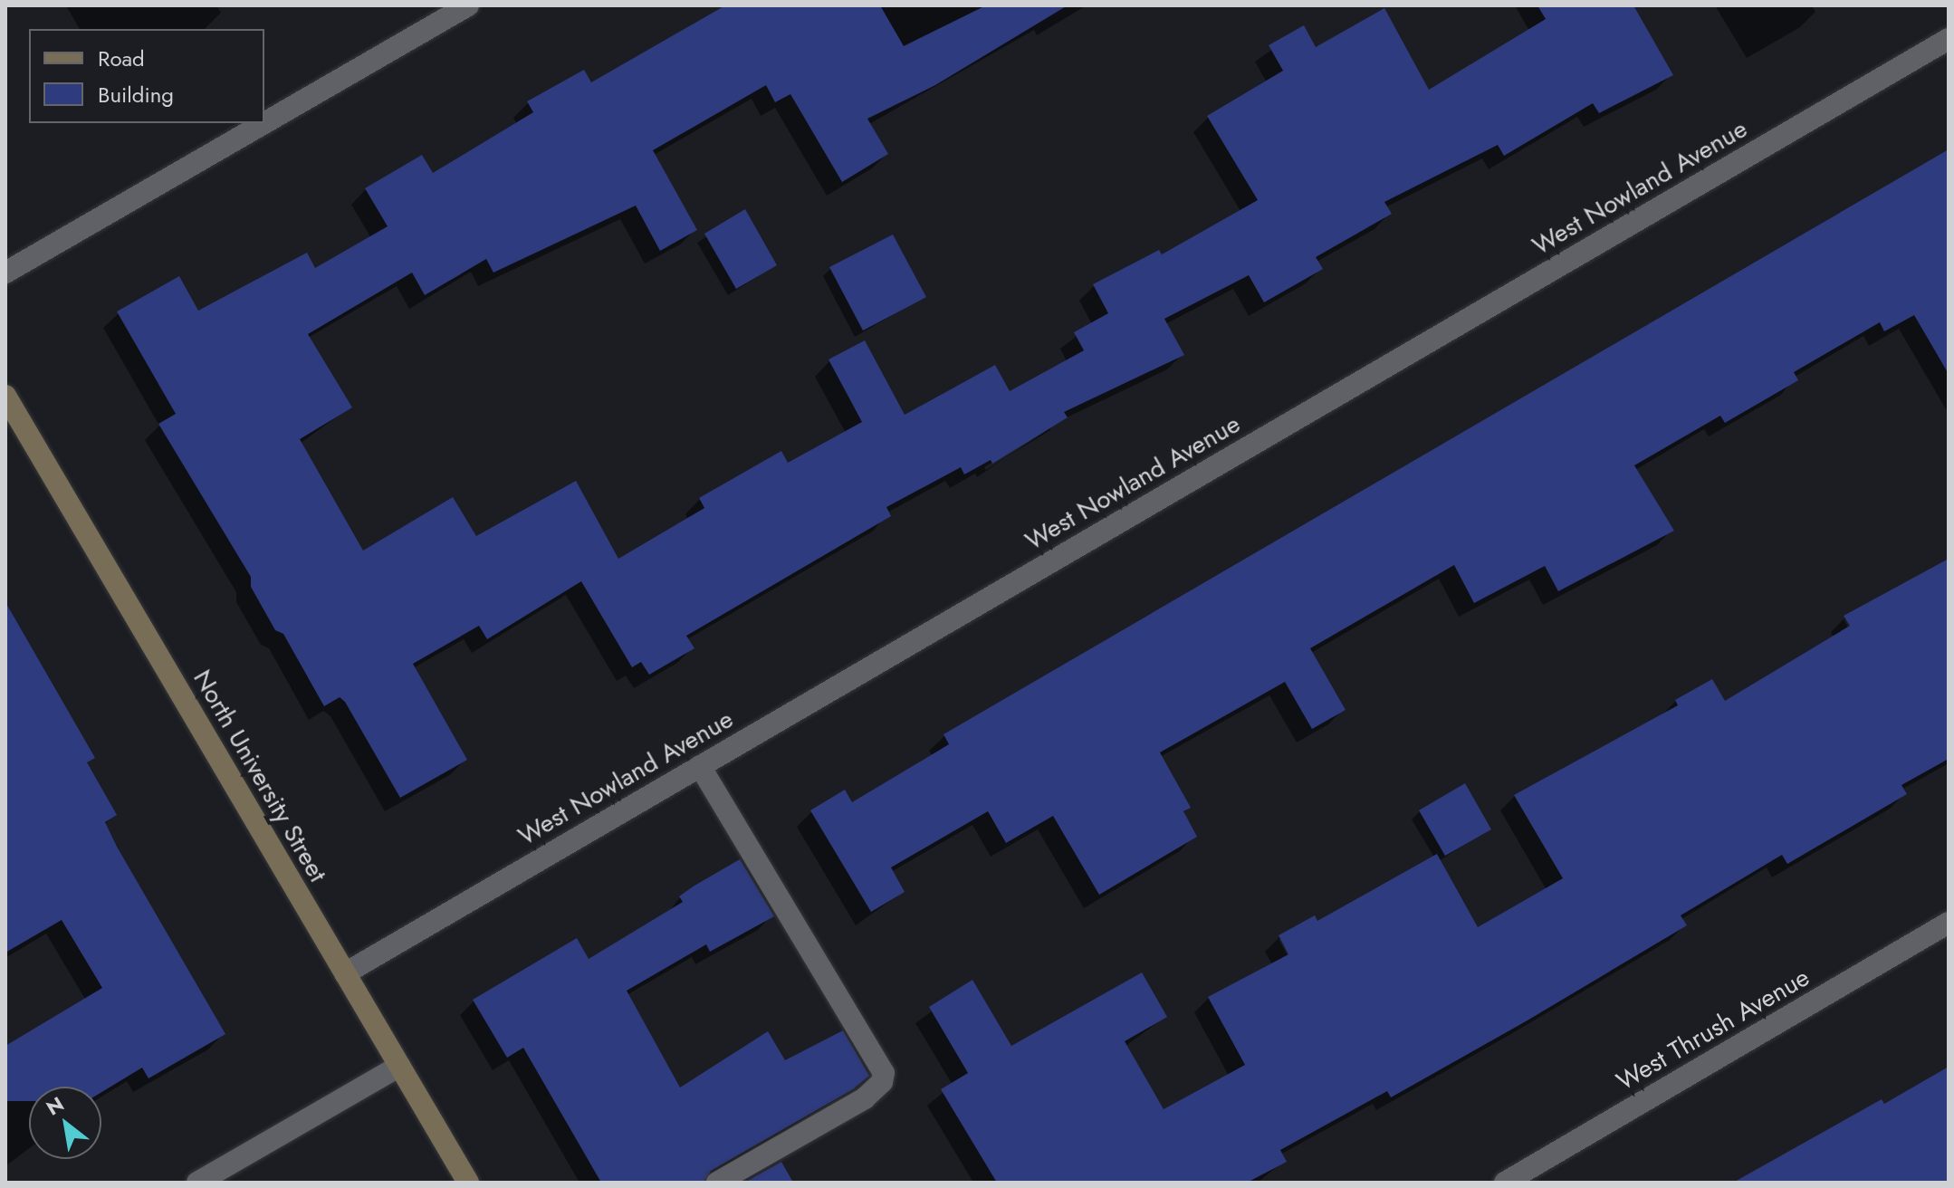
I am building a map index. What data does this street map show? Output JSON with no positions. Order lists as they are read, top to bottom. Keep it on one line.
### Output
{"streets":{"main road":["North University Street"],"street":["West Nowland Avenue","West Thrush Avenue"]},"crossings":[["West Nowland Avenue","North University Street"]],"legend":["Road","Building"],"north":"top left"}
